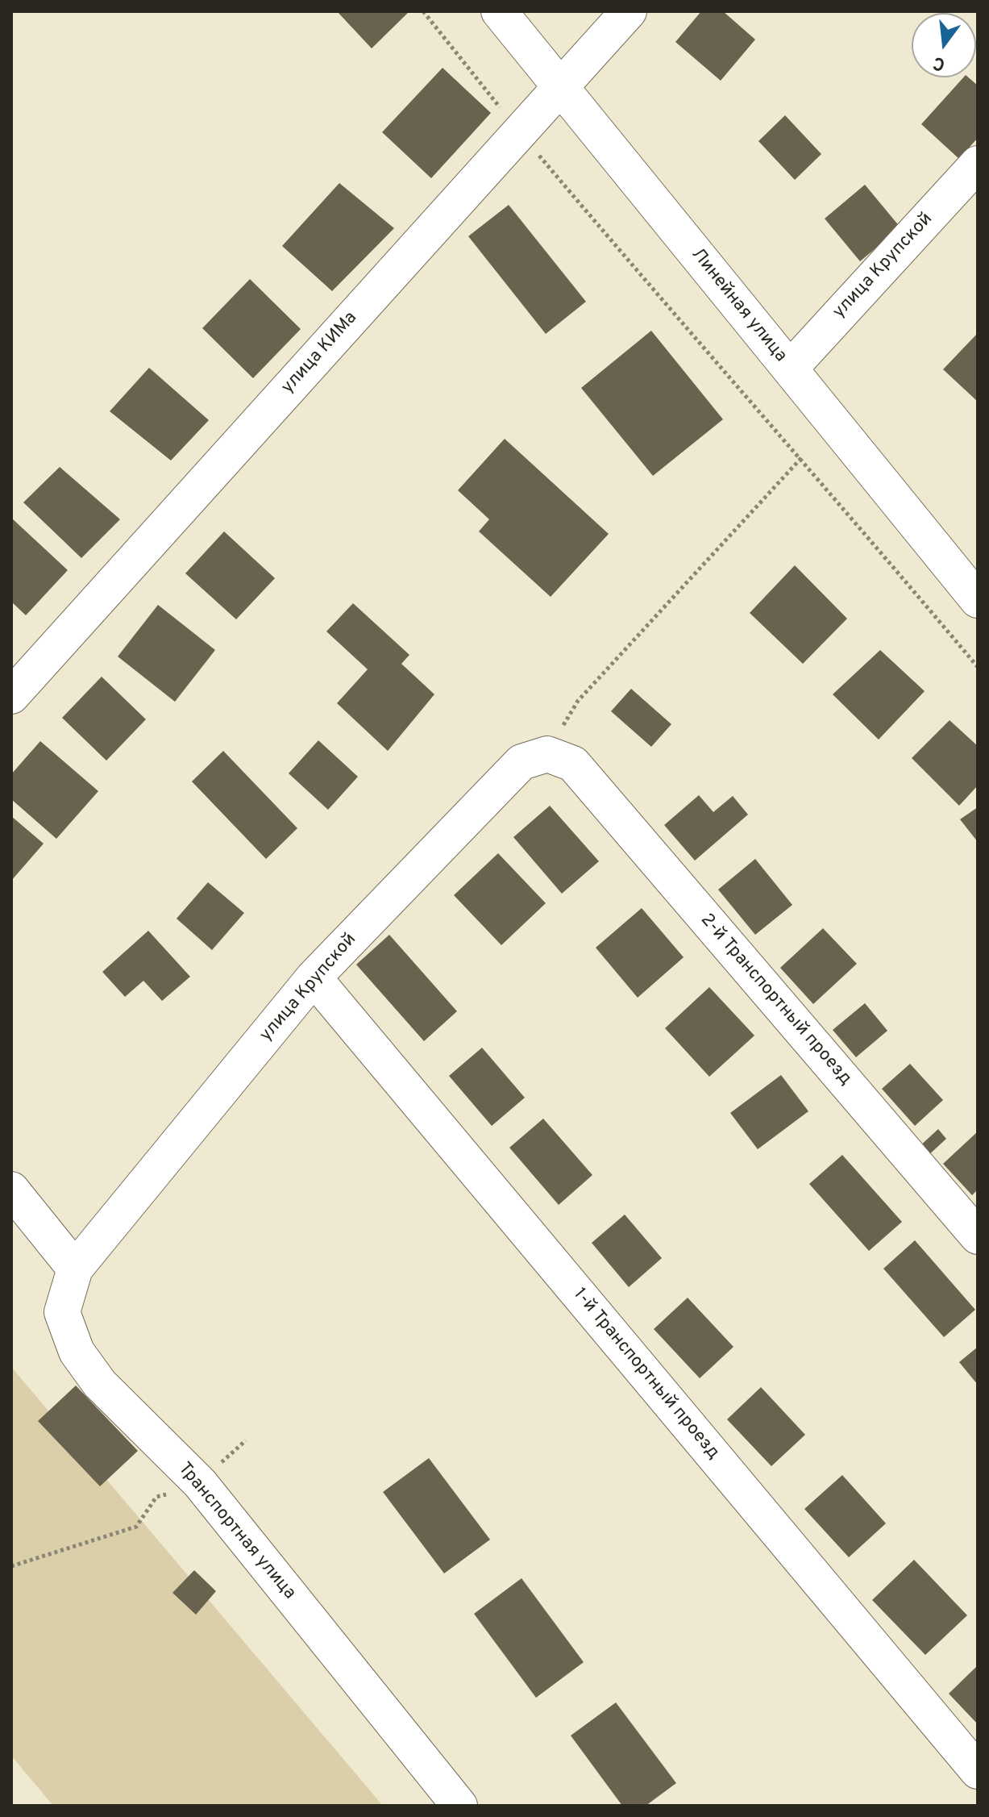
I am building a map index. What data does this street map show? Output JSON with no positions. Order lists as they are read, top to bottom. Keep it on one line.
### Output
{"streets":{"street":["улица Крупской","Линейная улица","улица КИМа","2-й Транспортный проезд","1-й Транспортный проезд","Транспортная улица"]},"crossings":[["улица Крупской","Линейная улица"],["улица Крупской","2-й Транспортный проезд"],["улица Крупской","1-й Транспортный проезд"],["улица Крупской","Транспортная улица"],["Линейная улица","улица КИМа"]],"north":"bottom"}
